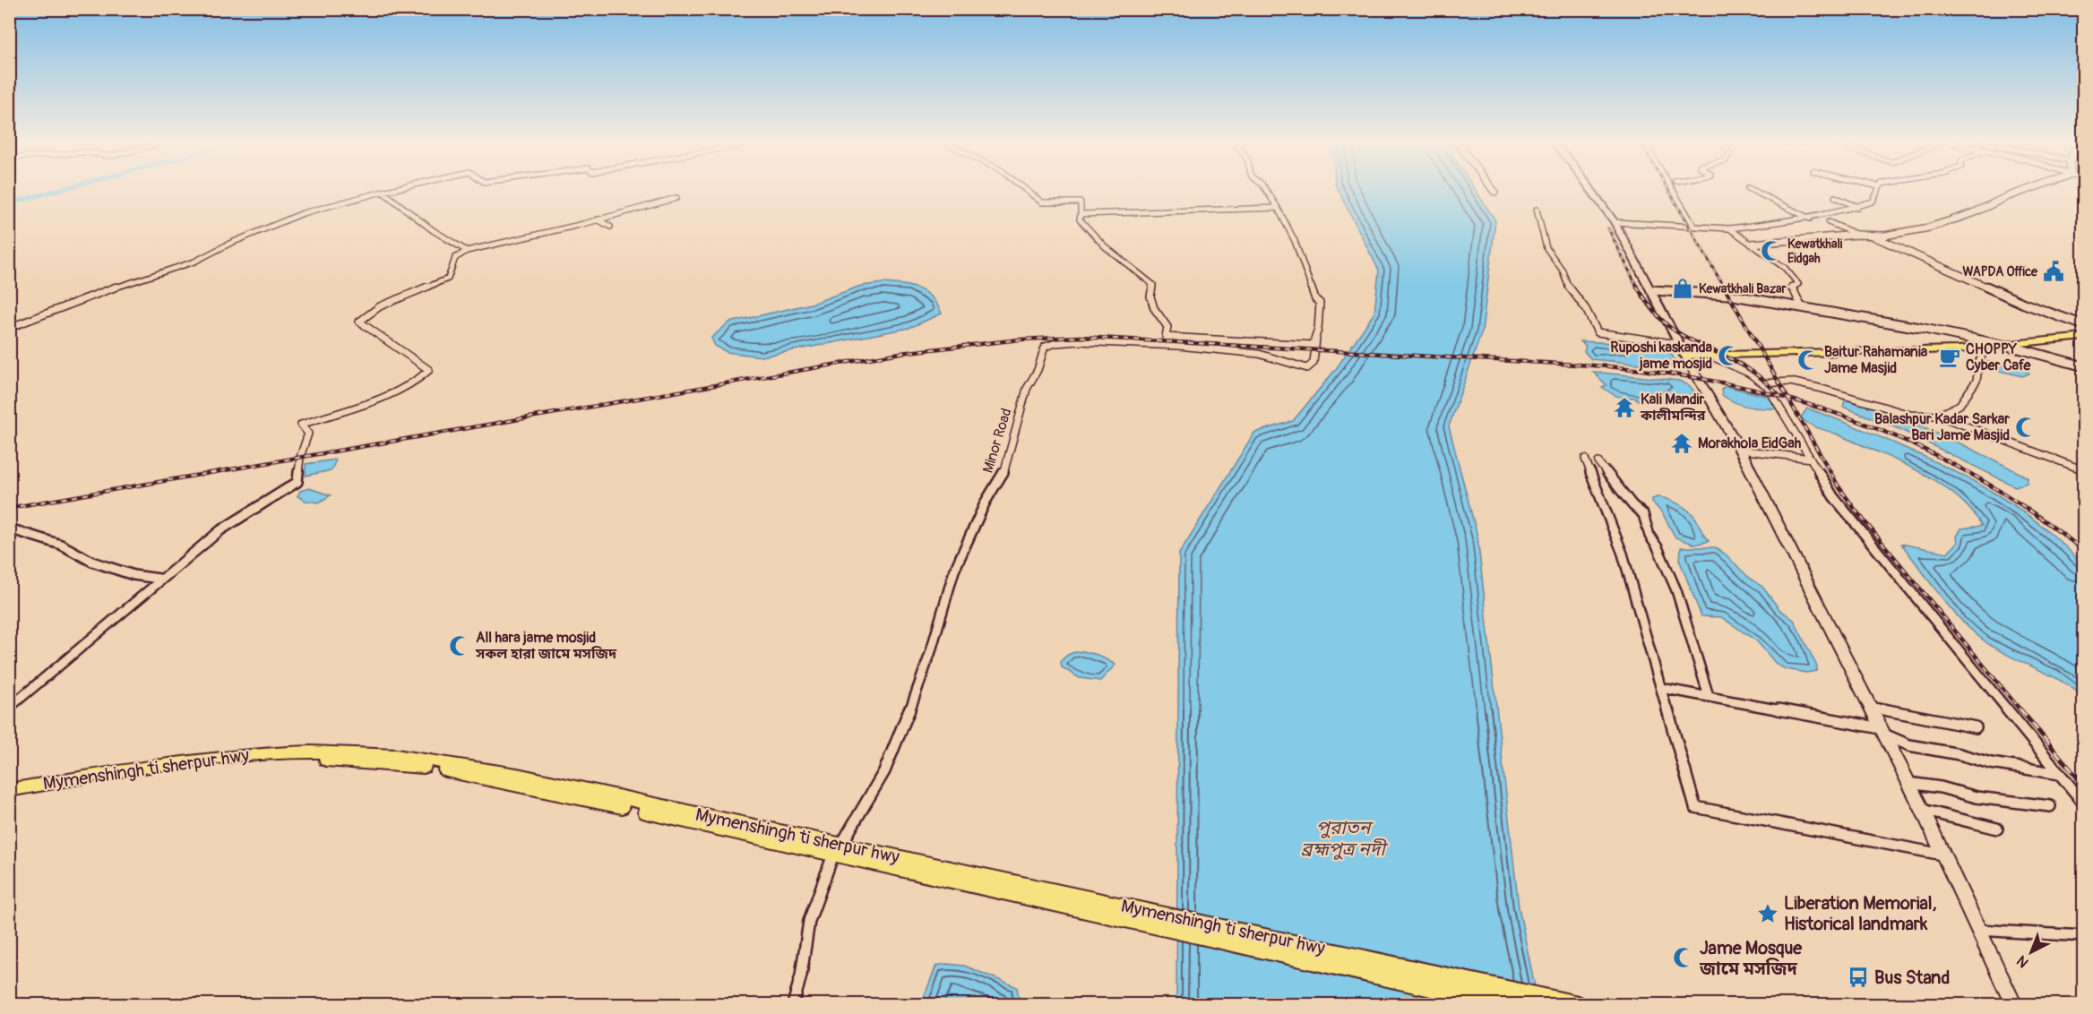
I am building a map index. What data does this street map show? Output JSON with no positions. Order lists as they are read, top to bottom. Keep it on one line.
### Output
{"streets":{"main road":["Mymenshingh ti sherpur hwy"],"street":["Minor Road"]},"crossings":[["Minor Road","Mymenshingh ti sherpur hwy"]],"water":["পুরাতন ব্রহ্মপুত্র নদী"],"places":{"mosque":["Kewatkhali Eidgah","Ruposhi kaskanda jame mosjid","Baitur Rahamania Jame Masjid","Balashpur Kadar Sarkar Bari Jame Masjid","All hara jame mosjid সকল হারা জামে মসজিদ","Jame Mosque জামে মসজিদ"],"public building":["WAPDA Office"],"shop":["Kewatkhali Bazar"],"cafe":["CHOPPY Cyber Cafe"],"temple":["Kali Mandir কালীমন্দির","Morakhola EidGah"],"place":["Liberation Memorial, Historical landmark"],"bus stop":["Bus Stand"]},"north":"bottom left"}
